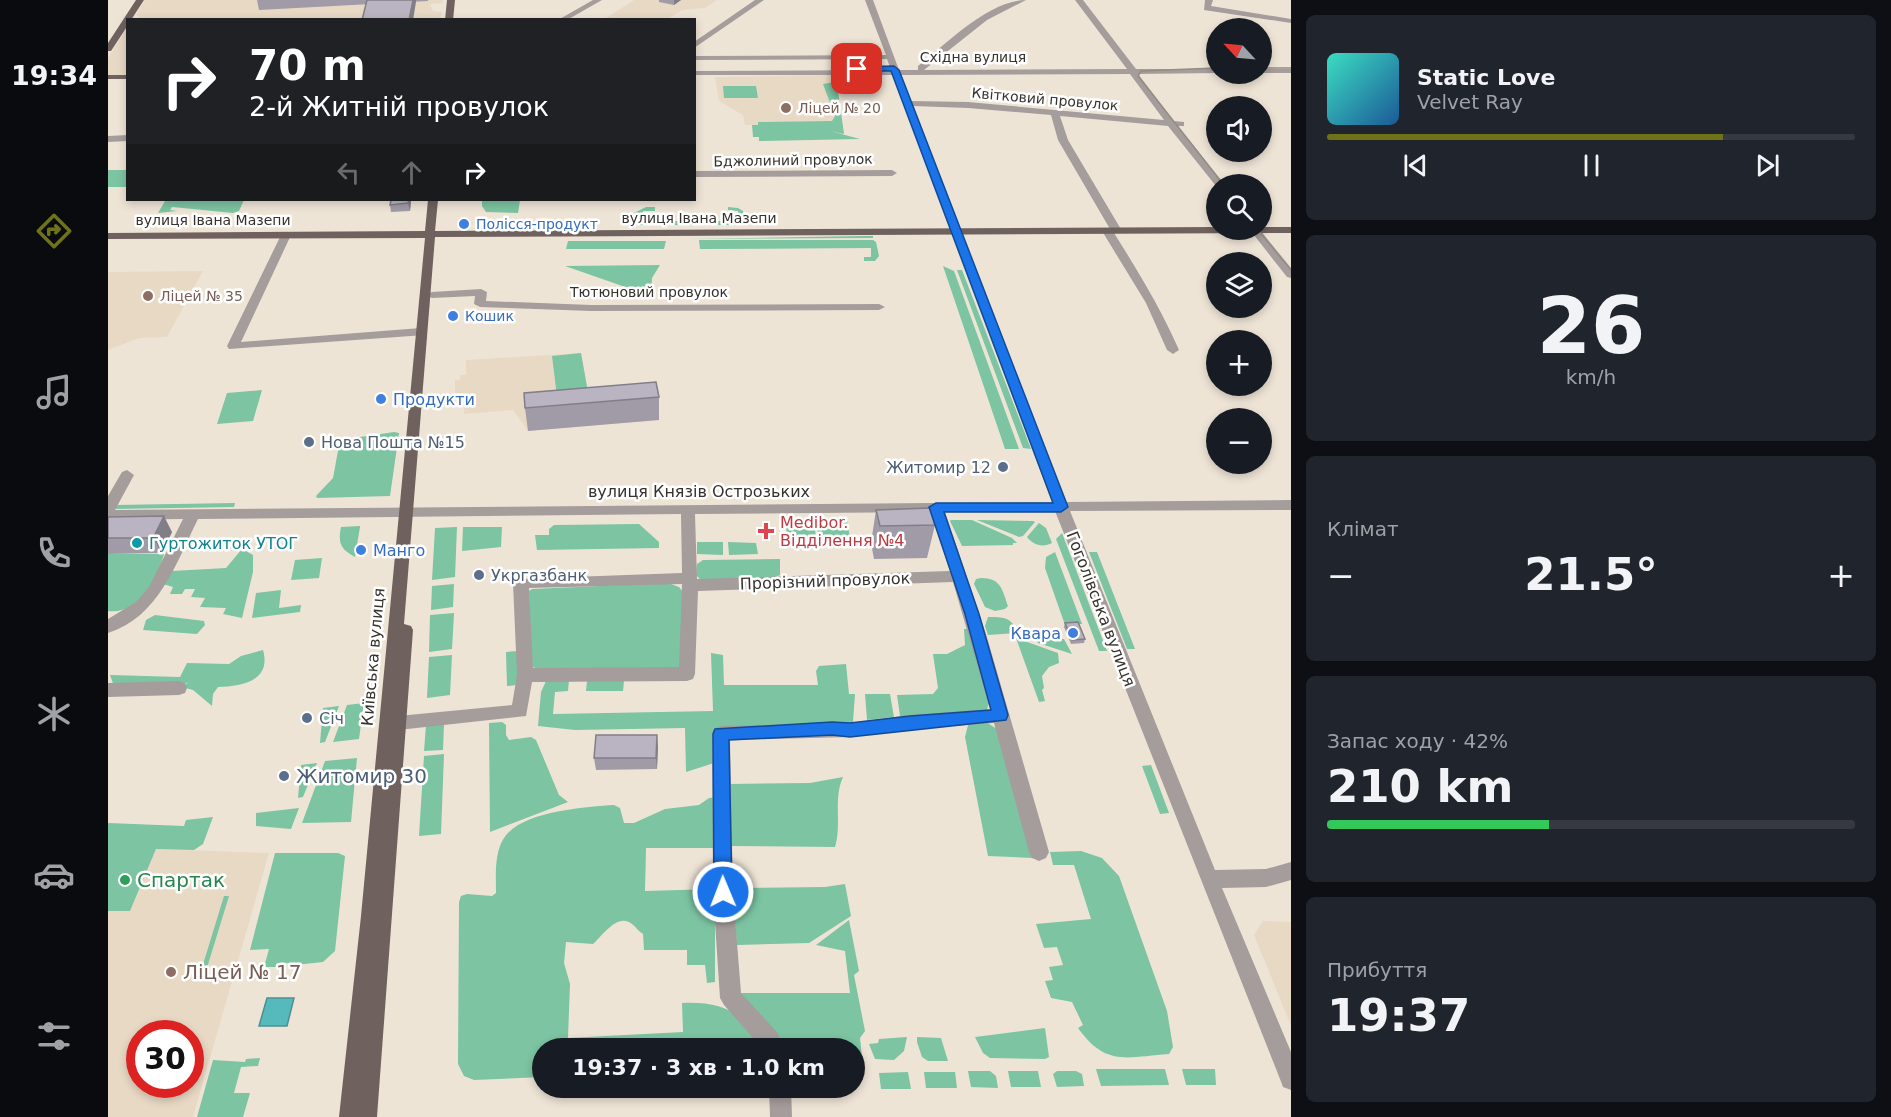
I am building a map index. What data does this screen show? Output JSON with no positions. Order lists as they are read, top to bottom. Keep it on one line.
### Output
{"streets":{"main road":["вулиця Івана Мазепи","Київська вулиця"],"street":["Східна вулиця","Квітковий провулок","Бджолиний провулок","Тютюновий провулок","вулиця Князів Острозьких","Прорізний провулок","Гоголівська вулиця"]},"crossings":[["Східна вулиця","Гоголівська вулиця"],["Квітковий провулок","Гоголівська вулиця"],["вулиця Івана Мазепи","Гоголівська вулиця"],["вулиця Івана Мазепи","Київська вулиця"],["Тютюновий провулок","Київська вулиця"],["вулиця Князів Острозьких","Гоголівська вулиця"],["вулиця Князів Острозьких","Київська вулиця"]],"places":{"other":["Ліцей № 20","Полісся-продукт","Ліцей № 35","Кошик","Продукти","Нова Пошта №15","Житомир 12","Гуртожиток УТОГ","Манго","Укргазбанк","Квара","Січ","Житомир 30","Спартак","Ліцей № 17"],"health":["Medibor. Відділення №4"]},"north":"top left","page":{"tabs":"19:34","map_buttons":["+","−"],"turn":["70 m","2-й Житній провулок"],"song":["Static Love","Velvet Ray"],"tile":[["26","km/h"],"Клімат",["Запас ходу · 42%","210 km"],["Прибуття","19:37"]],"heat":["−","21.5°","+"],"limit":"30","trip":"19:37 · 3 хв · 1.0 km"}}
